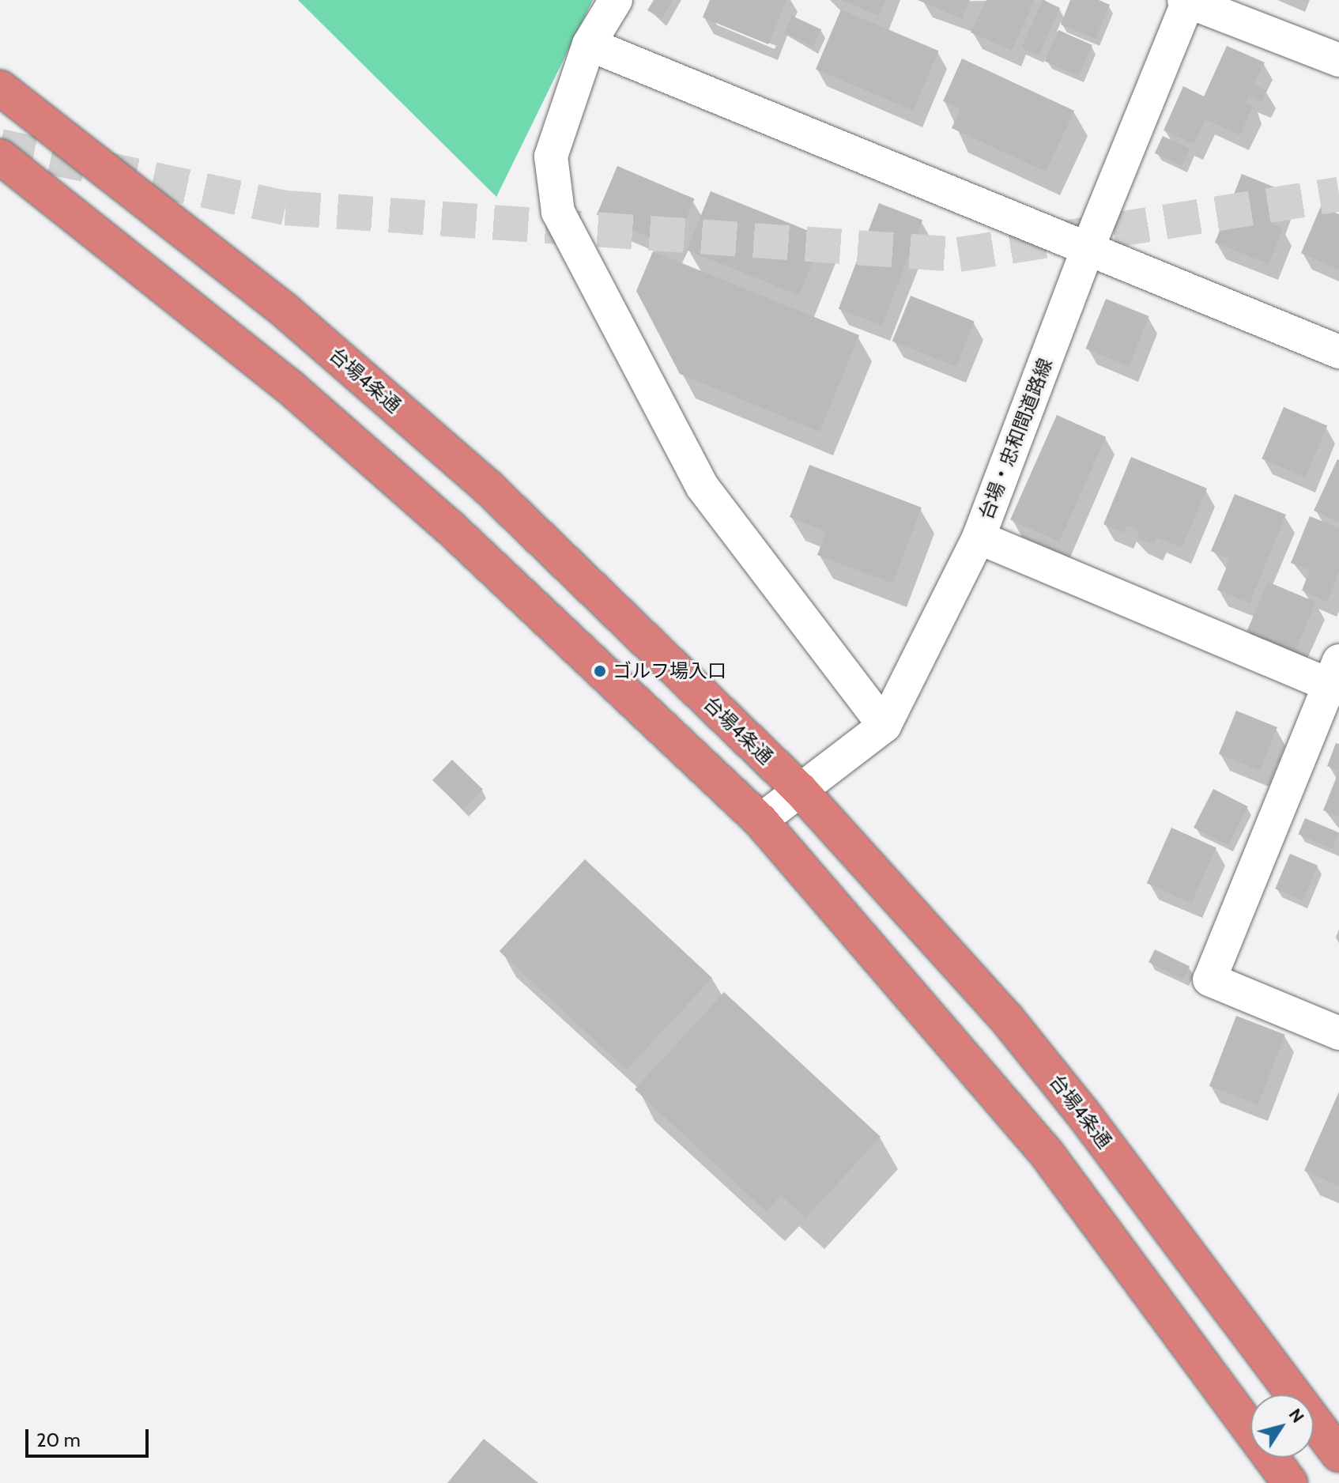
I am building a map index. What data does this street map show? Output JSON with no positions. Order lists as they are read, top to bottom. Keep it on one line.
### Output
{"streets":{"highway":["台場4条通"],"street":["台場・忠和間道路線"]},"crossings":[["台場4条通","台場・忠和間道路線"]],"places":["ゴルフ場入口"],"scale_bar":"20 m","north":"top right"}
